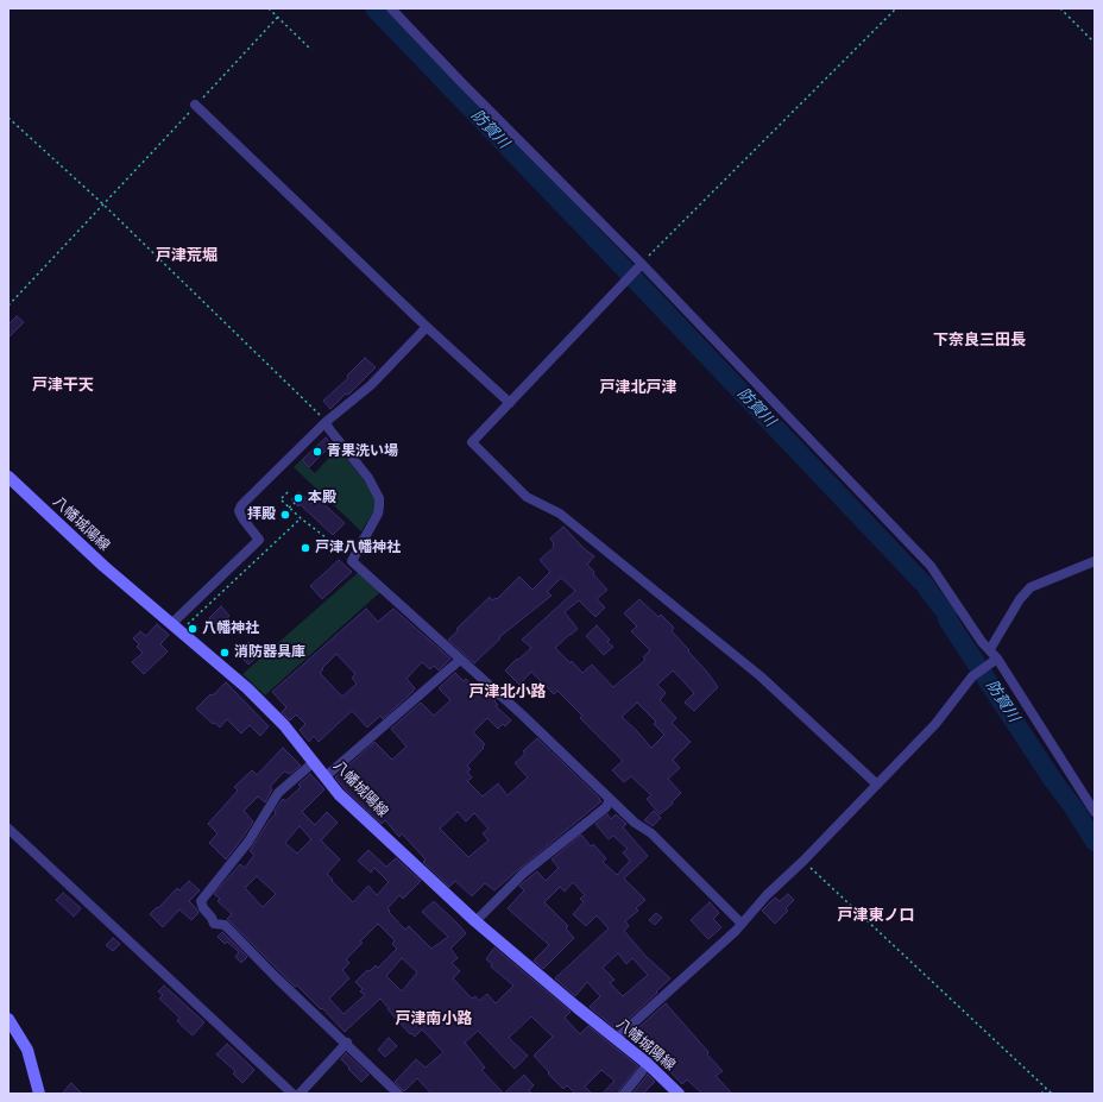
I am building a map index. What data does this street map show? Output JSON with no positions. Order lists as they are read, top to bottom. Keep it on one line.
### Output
{"streets":{"main road":["八幡城陽線"]},"districts":["戸津荒堀","下奈良三田長","戸津干天","戸津北戸津","戸津北小路","戸津東ノ口","戸津南小路"],"water":["防賀川"],"places":["青果洗い場","本殿","拝殿","戸津八幡神社","八幡神社","消防器具庫"]}
